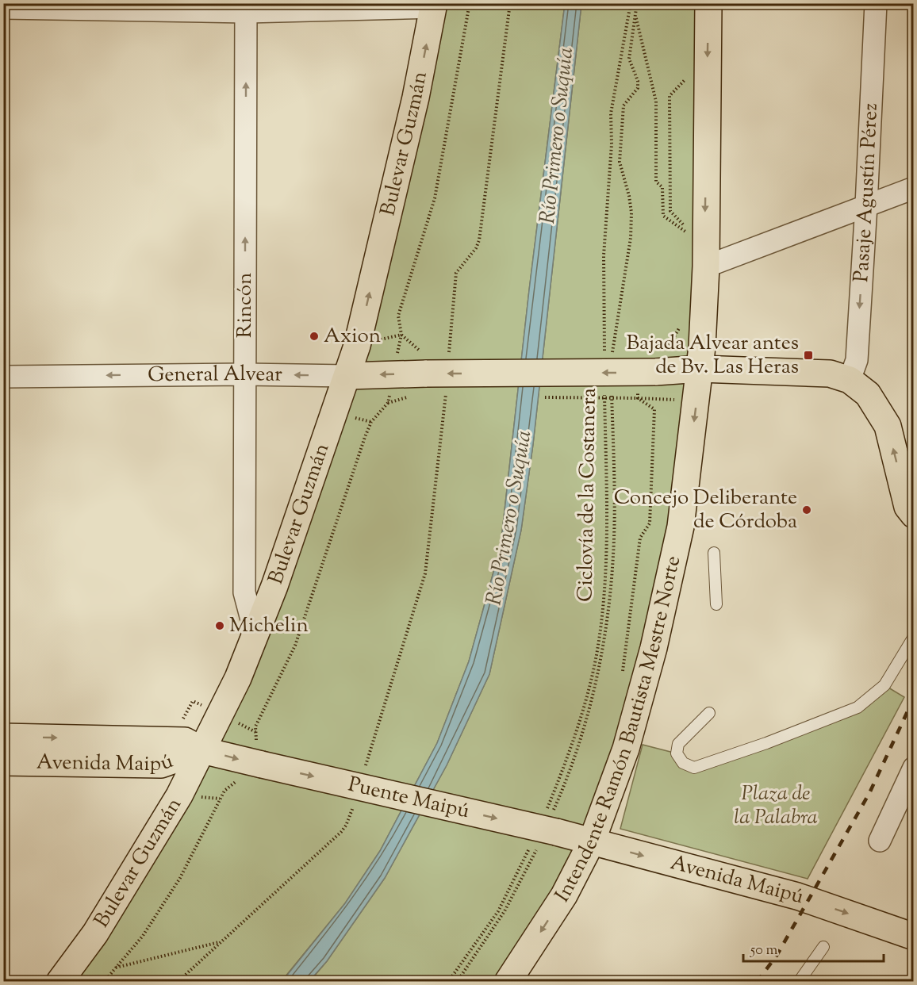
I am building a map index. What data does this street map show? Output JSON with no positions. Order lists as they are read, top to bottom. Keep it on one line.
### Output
{"streets":{"main road":["Bulevar Guzmán","General Alvear","Intendente Ramón Bautista Mestre Norte","Avenida Maipú","Puente Maipú"],"street":["Pasaje Agustín Pérez","Rincón"],"path":["Ciclovía de la Costanera"]},"crossings":[["Bulevar Guzmán","Rincón"],["Bulevar Guzmán","General Alvear"],["Bulevar Guzmán","Avenida Maipú"],["Rincón","General Alvear"],["Ciclovía de la Costanera","Avenida Maipú"],["Ciclovía de la Costanera","Puente Maipú"],["Intendente Ramón Bautista Mestre Norte","Avenida Maipú"],["Avenida Maipú","Puente Maipú"]],"one_way":["Pasaje Agustín Pérez","Rincón","General Alvear","Intendente Ramón Bautista Mestre Norte","Puente Maipú"],"water":["Río Primero o Suquía"],"parks":["Plaza de la Palabra"],"places":{"other":["Axion","Concejo Deliberante de Córdoba","Michelin"],"transit":["Bajada Alvear antes de Bv. Las Heras"]},"scale_bar":"50 m"}
